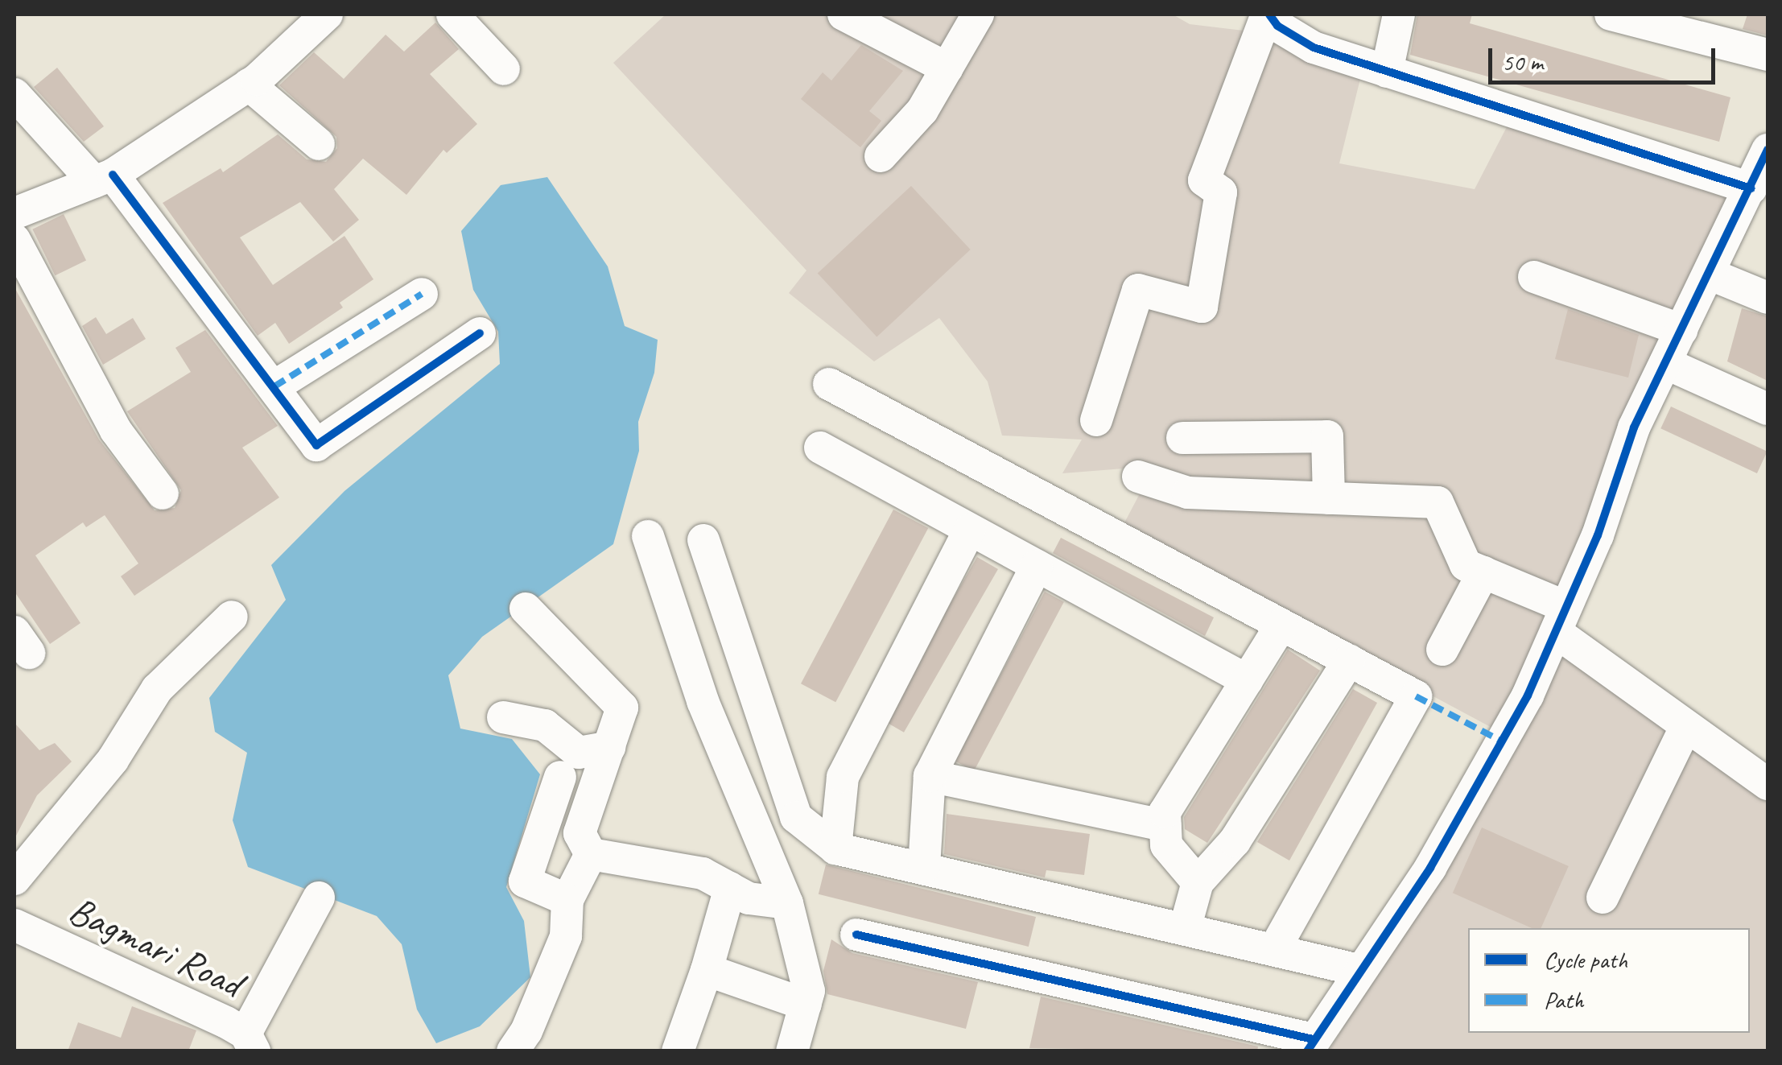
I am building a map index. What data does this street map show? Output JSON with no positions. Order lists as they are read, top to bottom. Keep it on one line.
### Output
{"streets":{"street":["Bagmari Road"]},"legend":["Cycle path","Path"],"scale_bar":"50 m"}
